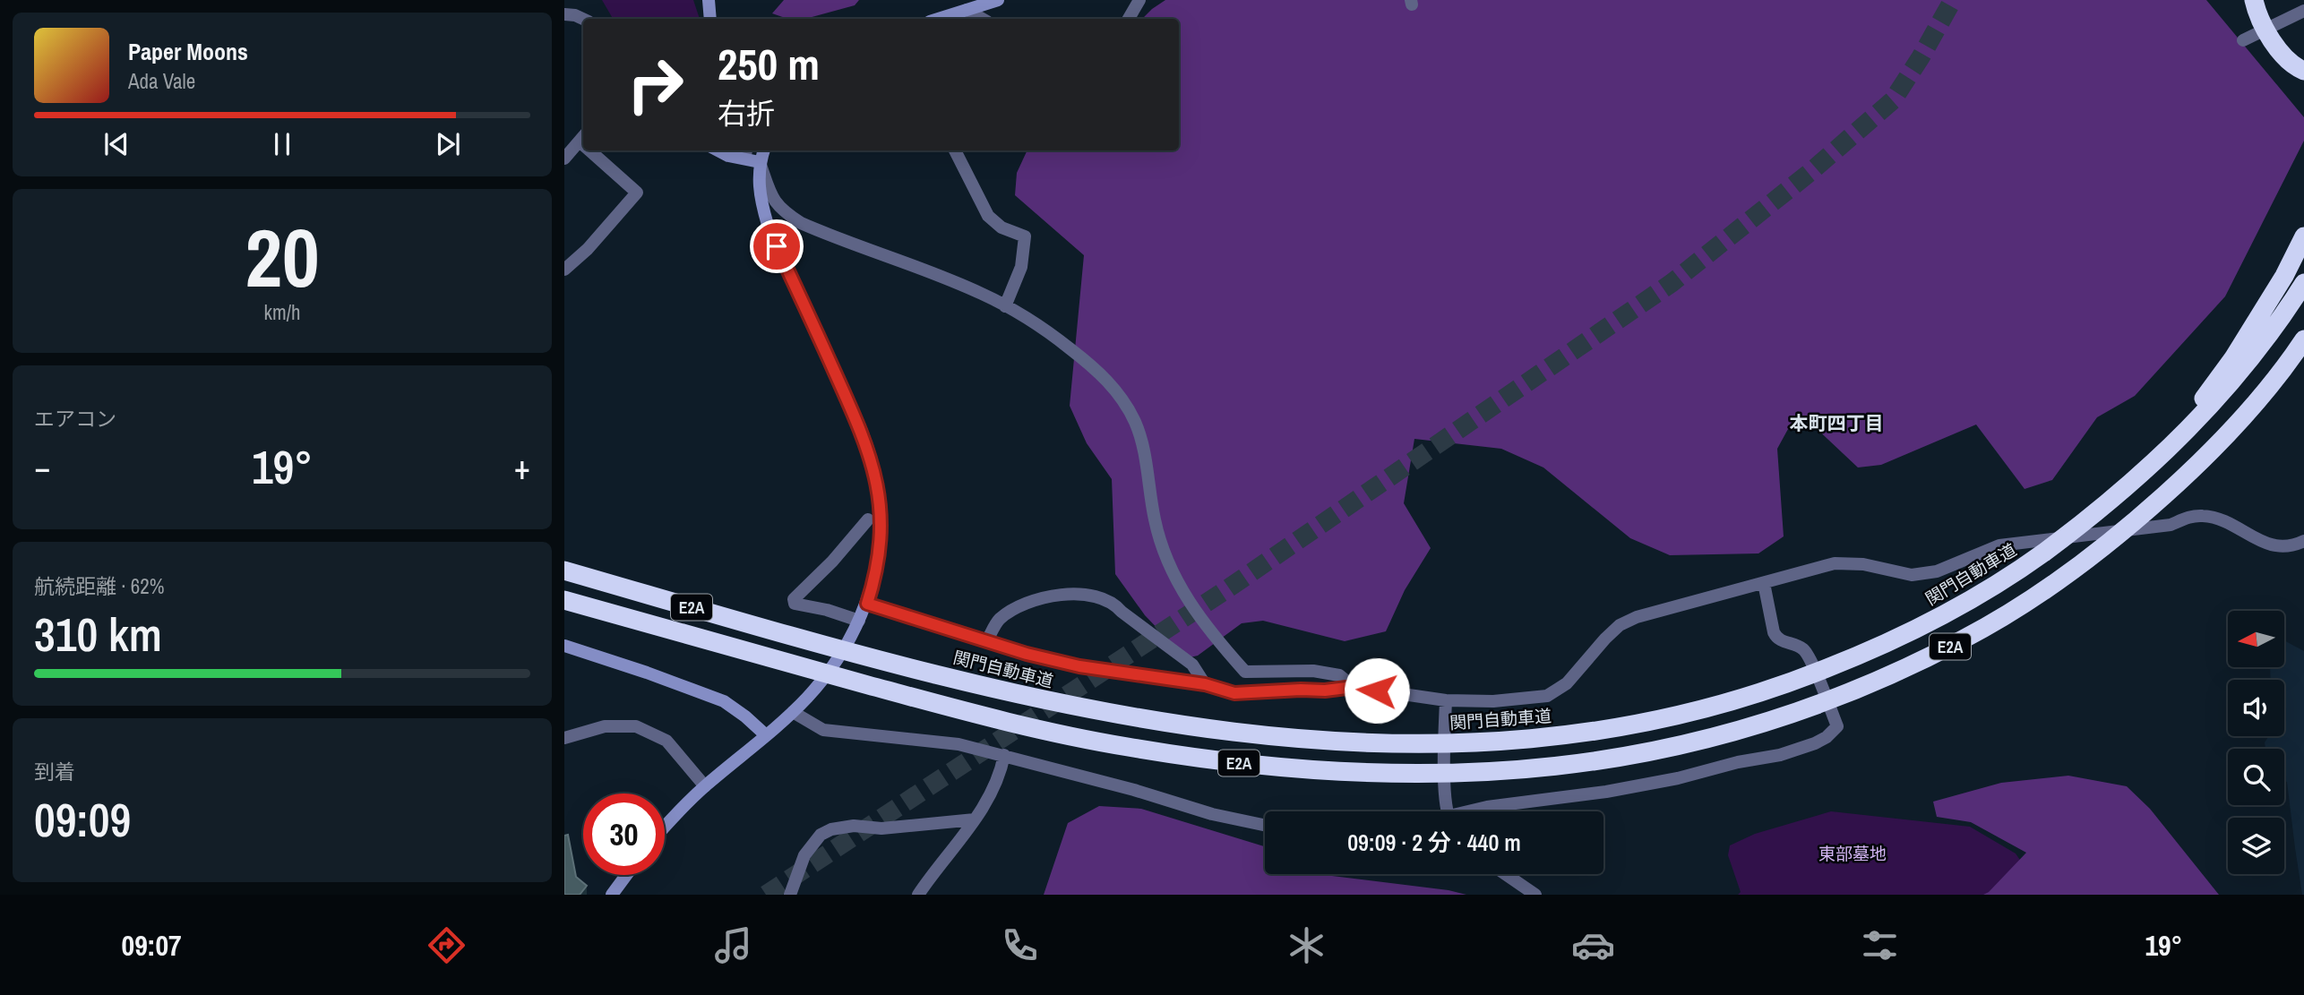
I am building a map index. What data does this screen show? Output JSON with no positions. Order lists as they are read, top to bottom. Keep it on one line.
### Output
{"streets":{"highway":["関門自動車道","E2A"]},"districts":["本町四丁目"],"parks":["東部墓地"],"north":"left","page":{"turn":["250 m","右折"],"song":["Paper Moons","Ada Vale"],"tile":[["20","km/h"],"エアコン",["航続距離 · 62%","310 km"],["到着","09:09"]],"heat":["−","19°","+"],"limit":"30","trip":"09:09 · 2 分 · 440 m","tabs":["09:07","19°"]}}
